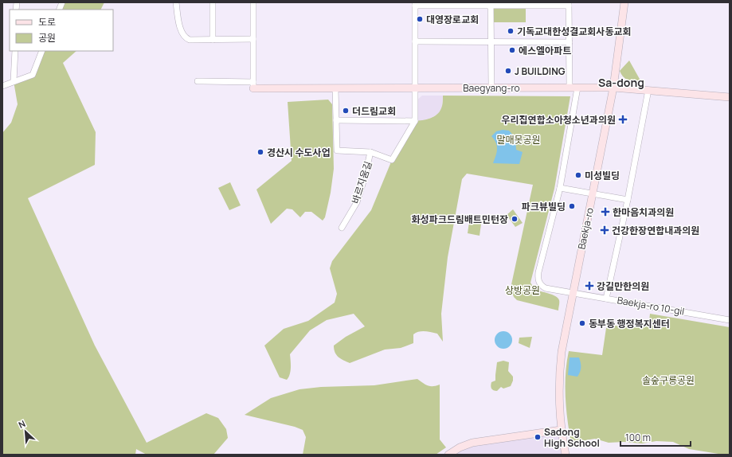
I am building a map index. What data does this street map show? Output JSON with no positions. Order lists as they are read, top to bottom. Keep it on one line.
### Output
{"streets":{"street":["Baegyang-ro","바르지움길","Baekja-ro","Baekja-ro 10-gil"]},"crossings":[["Baegyang-ro","Baekja-ro"],["Baekja-ro","Baekja-ro 10-gil"]],"districts":["Sa-dong"],"parks":["말매못공원","상방공원","솔숲구릉공원"],"places":{"other":["대영장로교회","기독교대한성결교회사동교회","에스엘아파트","J BUILDING","더드림교회","경산시 수도사업","미성빌딩","파크뷰빌딩","화성파크드림배트민턴장","동부동 행정복지센터","Sadong High School"],"health":["우리집연합소아청소년과의원","한마음치과의원","건강한장연합내과의원","강길만한의원"]},"legend":["도로","공원"],"scale_bar":"100 m","north":"top left"}
